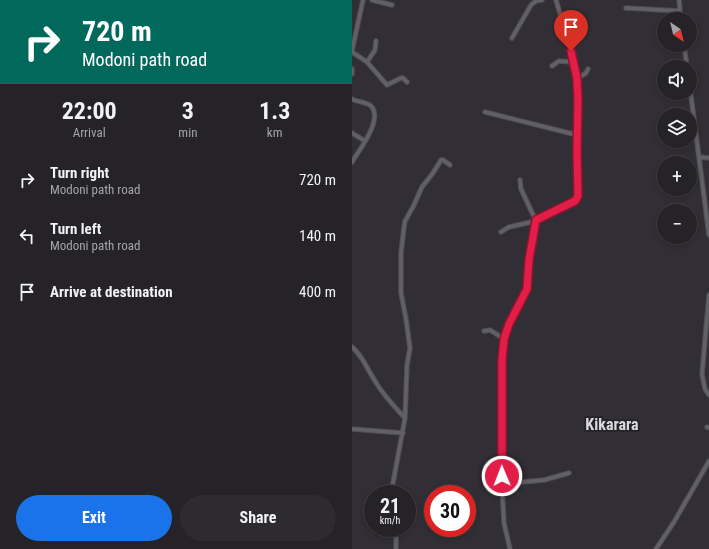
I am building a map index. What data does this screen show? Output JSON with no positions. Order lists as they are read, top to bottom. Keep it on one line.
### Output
{"districts":["Kikarara"],"north":"bottom right","page":{"turn":["720 m","Modoni path road"],"map_buttons":["+","−"],"eta":["22:00","Arrival","3","min","1.3","km"],"list":[{"name":"Turn right","note":"Modoni path road","value":"720 m"},{"name":"Turn left","note":"Modoni path road","value":"140 m"},{"name":"Arrive at destination","value":"400 m"}],"speed":"21 km/h","limit":"30","buttons":["Exit","Share"]}}
